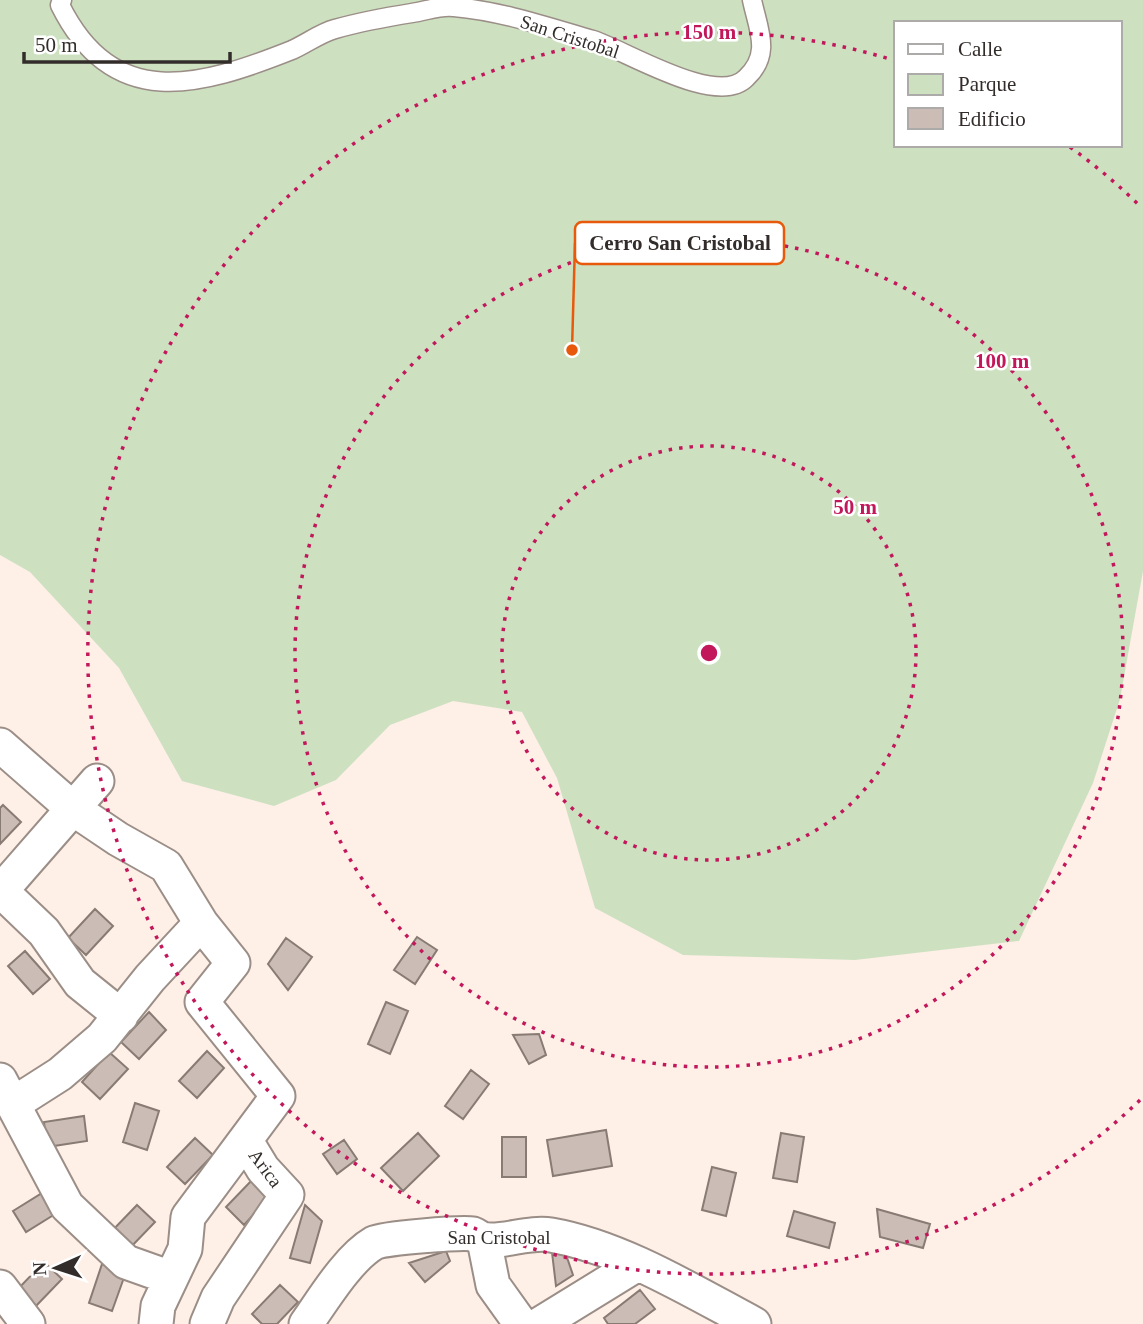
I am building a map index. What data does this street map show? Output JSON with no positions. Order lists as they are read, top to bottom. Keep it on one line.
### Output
{"streets":{"street":["San Cristobal","Arica"]},"places":["Cerro San Cristobal"],"legend":["Calle","Parque","Edificio"],"scale_bar":"50 m","north":"left","rings":["150 m","100 m","50 m"]}
